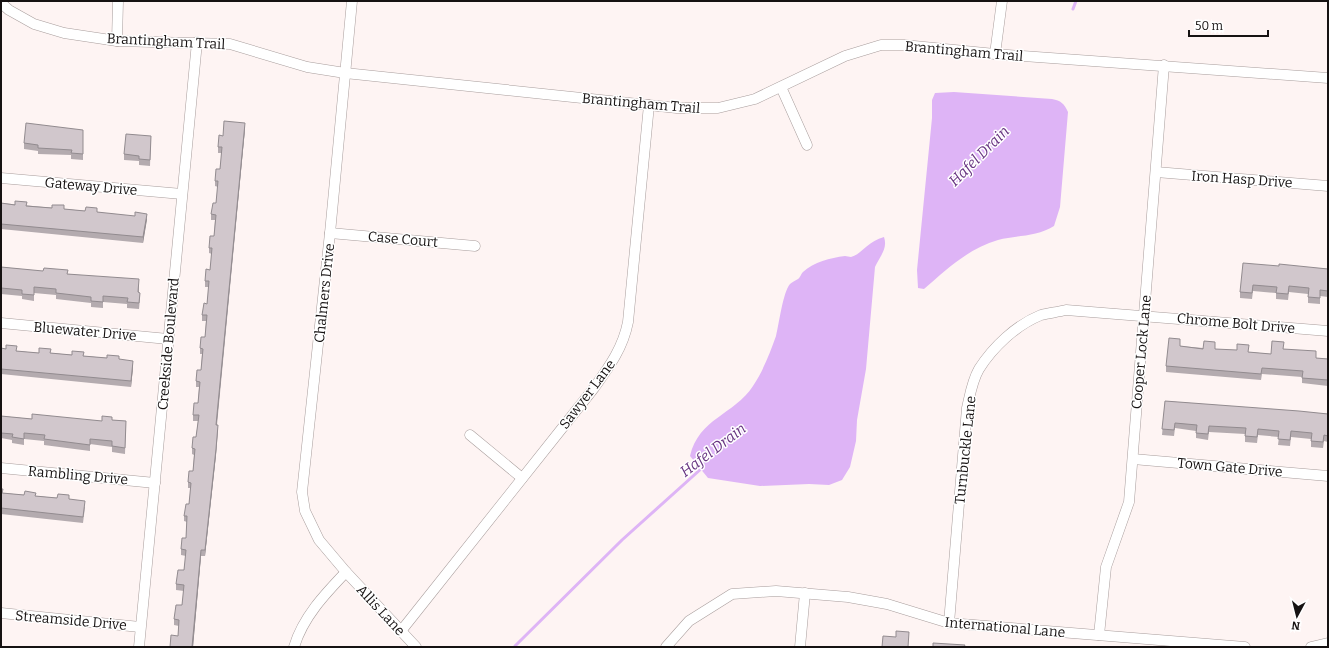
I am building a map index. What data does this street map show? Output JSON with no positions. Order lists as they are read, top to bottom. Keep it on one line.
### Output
{"streets":{"street":["Brantingham Trail","Iron Hasp Drive","Gateway Drive","Case Court","Chalmers Drive","Chrome Bolt Drive","Bluewater Drive","Creekside Boulevard","Cooper Lock Lane","Sawyer Lane","Turnbuckle Lane","Town Gate Drive","Rambling Drive","Allis Lane","Streamside Drive","International Lane"]},"crossings":[["Brantingham Trail","Chalmers Drive"],["Brantingham Trail","Creekside Boulevard"],["Brantingham Trail","Cooper Lock Lane"],["Brantingham Trail","Sawyer Lane"],["Iron Hasp Drive","Cooper Lock Lane"],["Gateway Drive","Creekside Boulevard"],["Case Court","Chalmers Drive"],["Chalmers Drive","Allis Lane"],["Chrome Bolt Drive","Cooper Lock Lane"],["Chrome Bolt Drive","Turnbuckle Lane"],["Bluewater Drive","Creekside Boulevard"],["Creekside Boulevard","Rambling Drive"],["Creekside Boulevard","Streamside Drive"],["Cooper Lock Lane","Turnbuckle Lane"],["Cooper Lock Lane","Town Gate Drive"],["Cooper Lock Lane","International Lane"],["Sawyer Lane","Allis Lane"],["Turnbuckle Lane","International Lane"]],"water":["Hafel Drain"],"scale_bar":"50 m","north":"bottom"}
